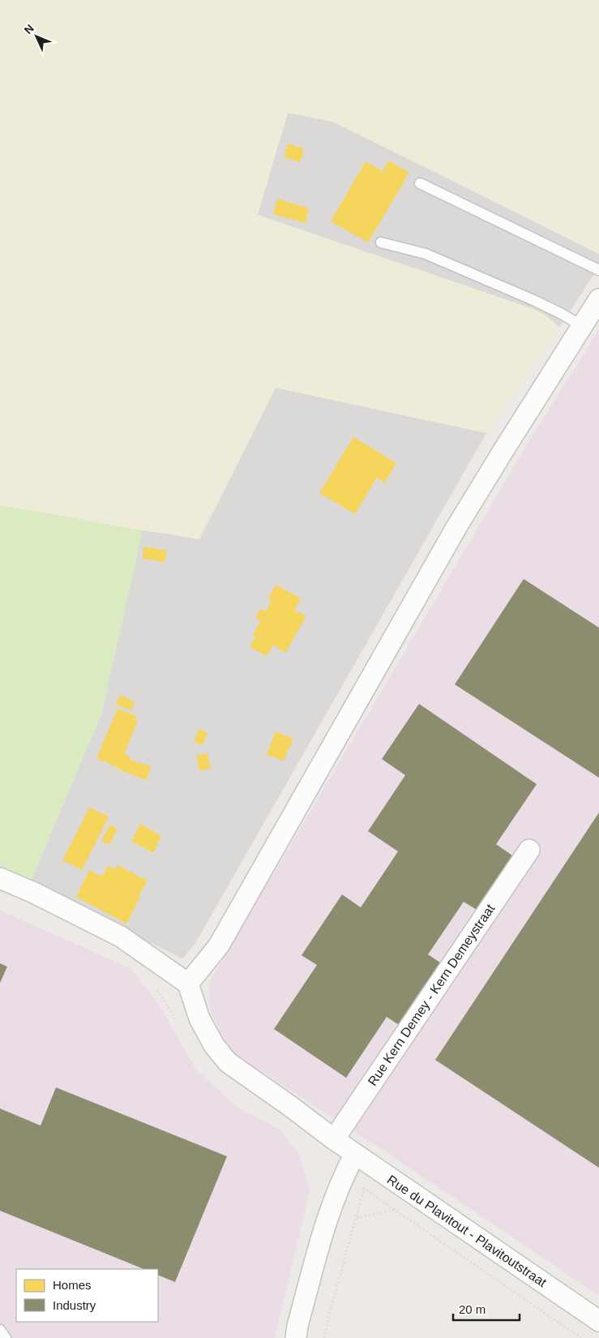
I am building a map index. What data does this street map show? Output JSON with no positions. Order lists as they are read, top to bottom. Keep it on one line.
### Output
{"streets":{"street":["Rue Kern Demey - Kern Demeystraat","Rue du Plavitout - Plavitoutstraat"]},"crossings":[["Rue Kern Demey - Kern Demeystraat","Rue du Plavitout - Plavitoutstraat"]],"legend":["Homes","Industry"],"scale_bar":"20 m","north":"top left"}
